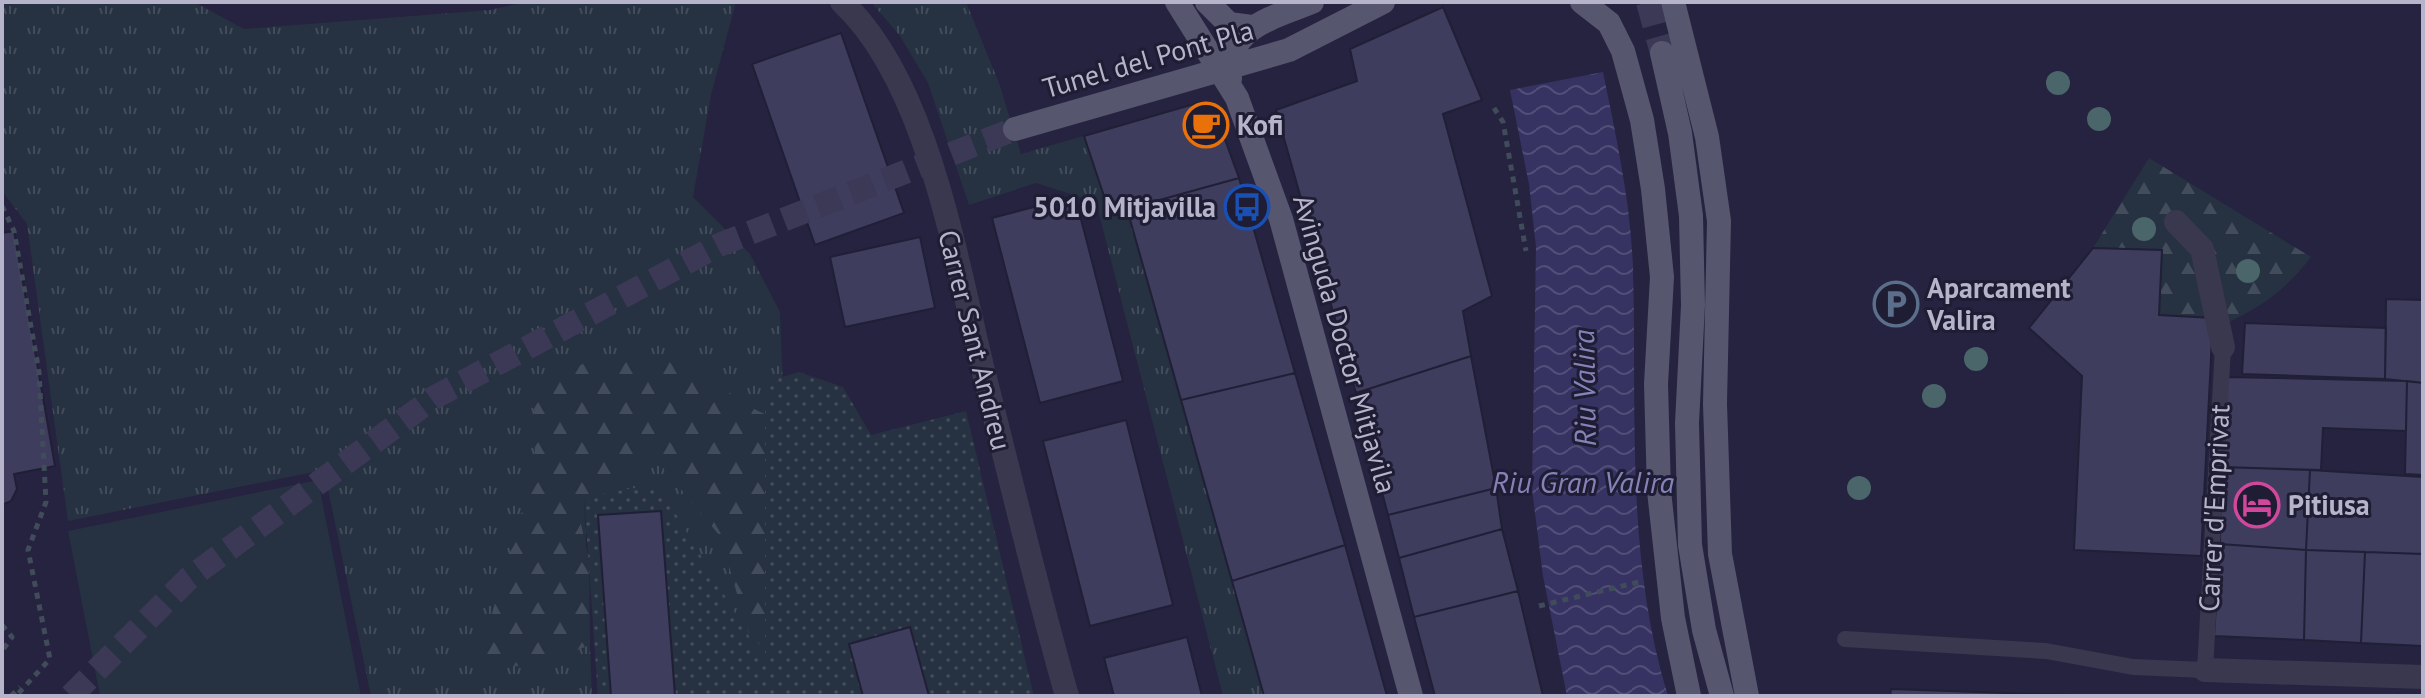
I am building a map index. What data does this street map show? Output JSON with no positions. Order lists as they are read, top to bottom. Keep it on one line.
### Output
{"streets":{"main road":["Tunel del Pont Pla","Avinguda Doctor Mitjavila"],"street":["Carrer Sant Andreu"],"lane":["Carrer d'Emprivat"]},"water":["Riu Valira","Riu Gran Valira"],"places":{"cafe":["Kofi"],"bus stop":["5010 Mitjavilla"],"parking":["Aparcament Valira"],"hotel":["Pitiusa"]}}
